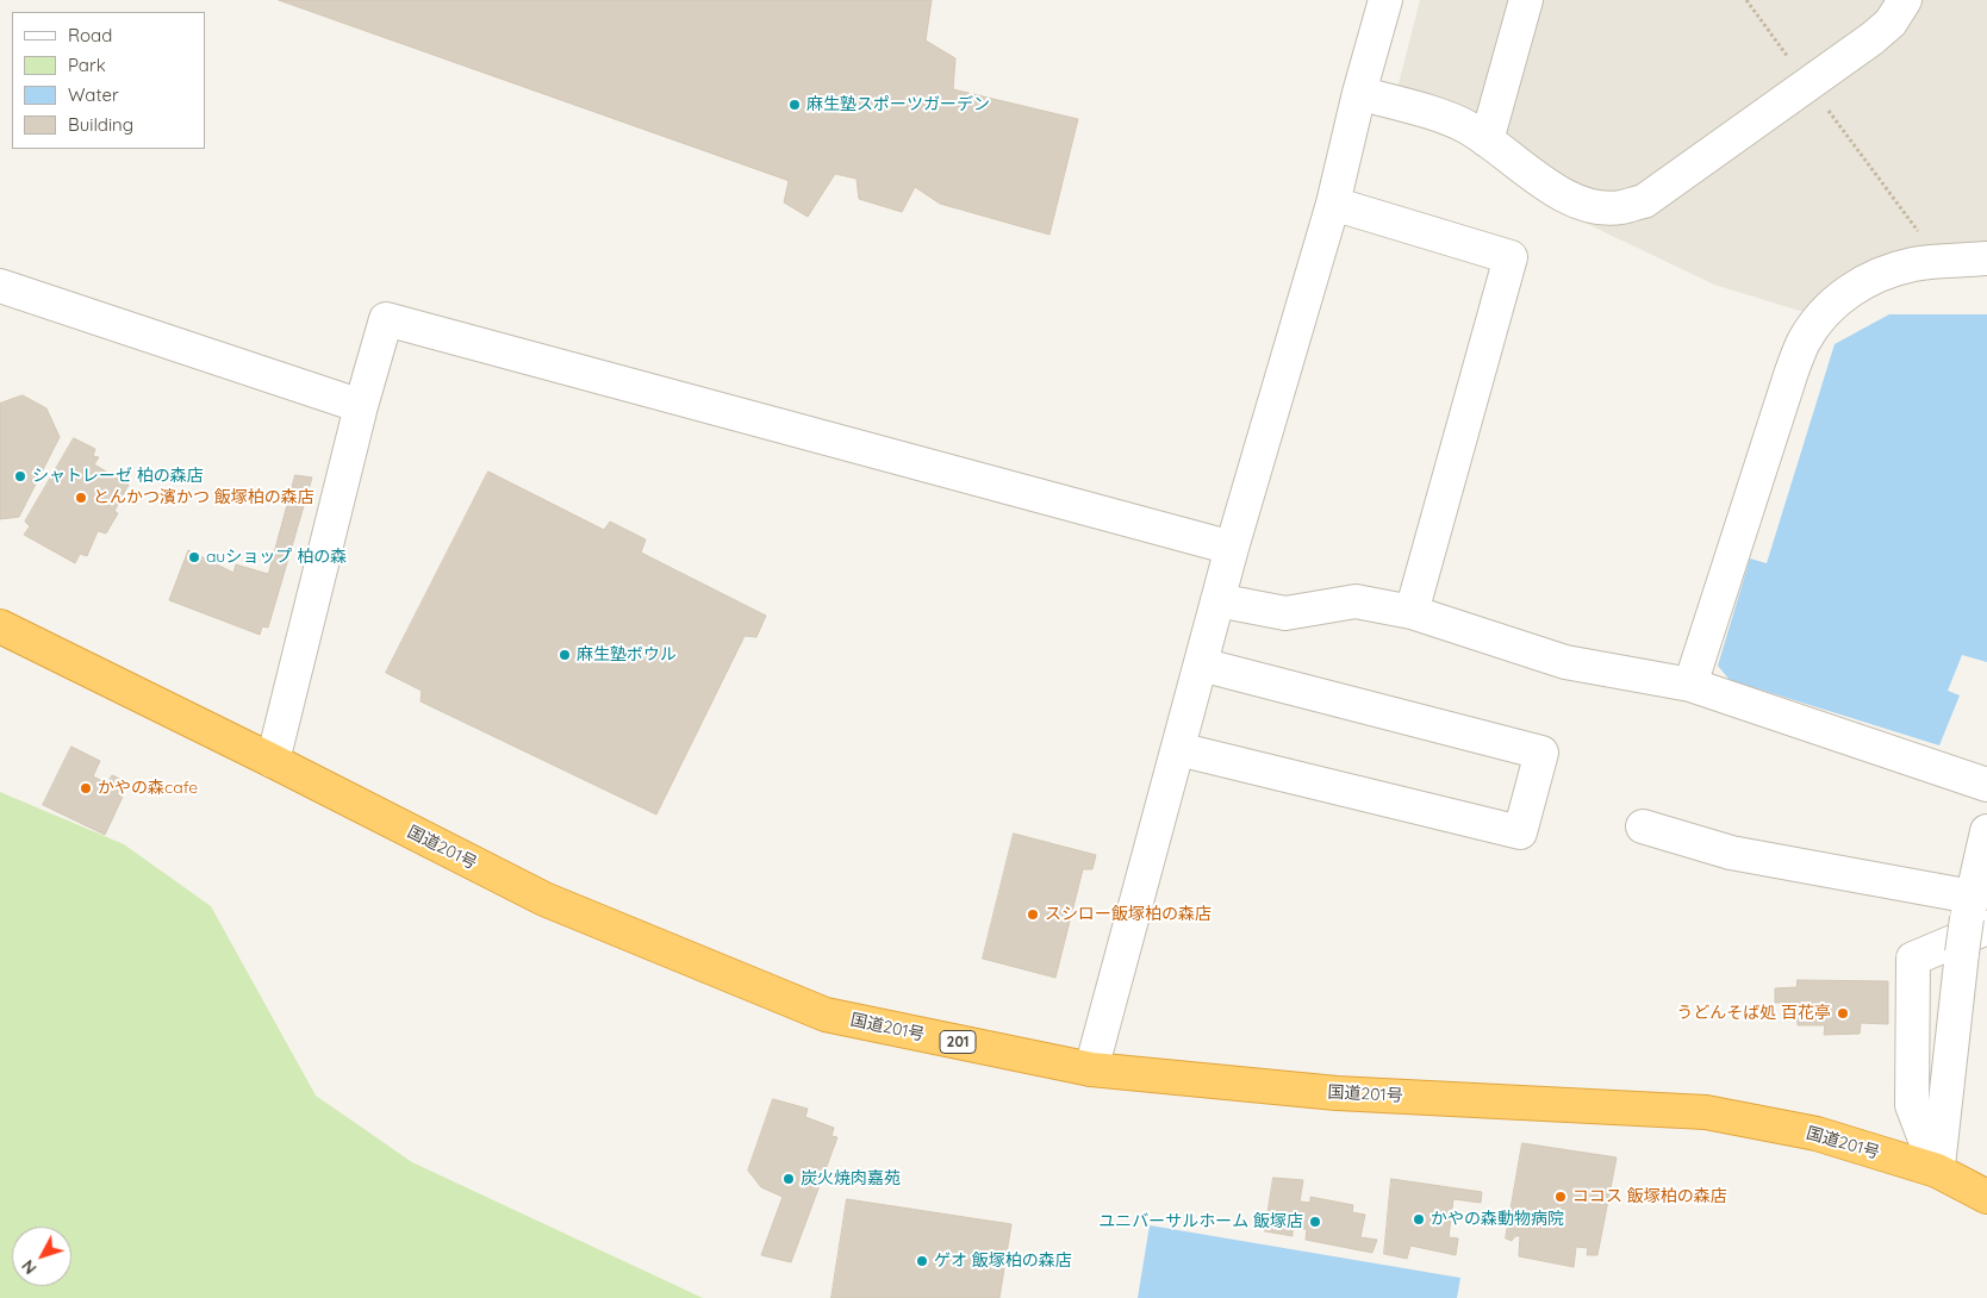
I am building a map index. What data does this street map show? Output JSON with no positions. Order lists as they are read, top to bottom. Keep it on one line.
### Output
{"streets":{"highway":["国道201号","201"]},"places":["麻生塾スポーツガーデン","シャトレーゼ 柏の森店","とんかつ濱かつ 飯塚柏の森店","auショップ 柏の森","麻生塾ボウル","かやの森cafe","スシロー飯塚柏の森店","うどんそば処 百花亭","炭火焼肉嘉苑","ココス 飯塚柏の森店","かやの森動物病院","ユニバーサルホーム 飯塚店","ゲオ 飯塚柏の森店"],"legend":["Road","Park","Water","Building"],"north":"bottom left"}
